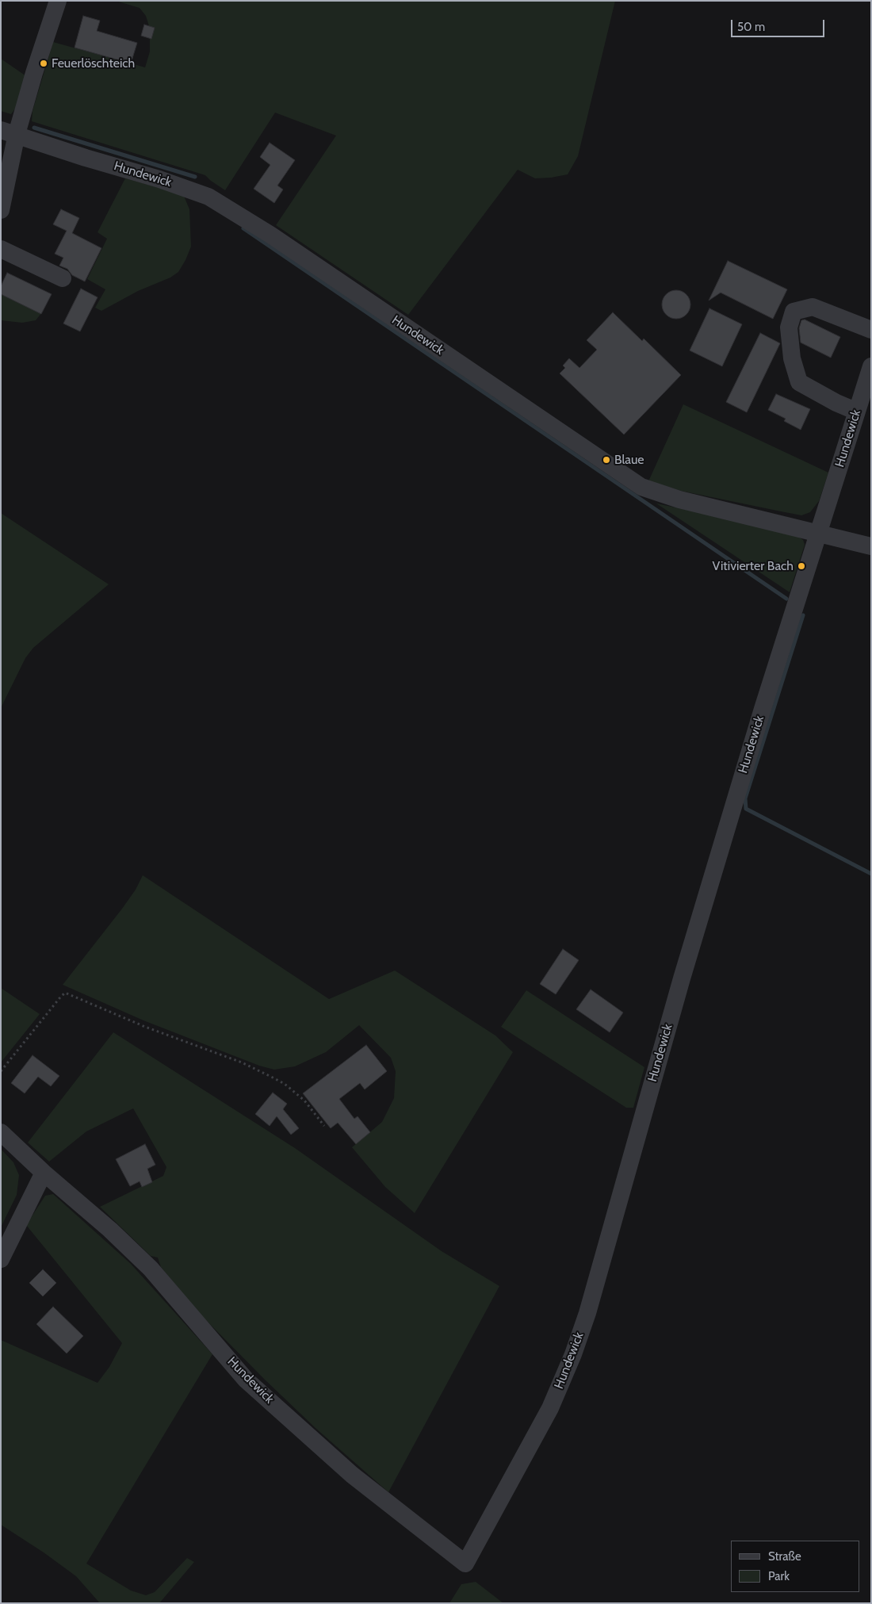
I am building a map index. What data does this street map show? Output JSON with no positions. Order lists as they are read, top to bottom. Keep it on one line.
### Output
{"streets":{"street":["Hundewick"]},"places":["Feuerlöschteich","Blaue","Vitivierter Bach"],"legend":["Straße","Park"],"scale_bar":"50 m"}
